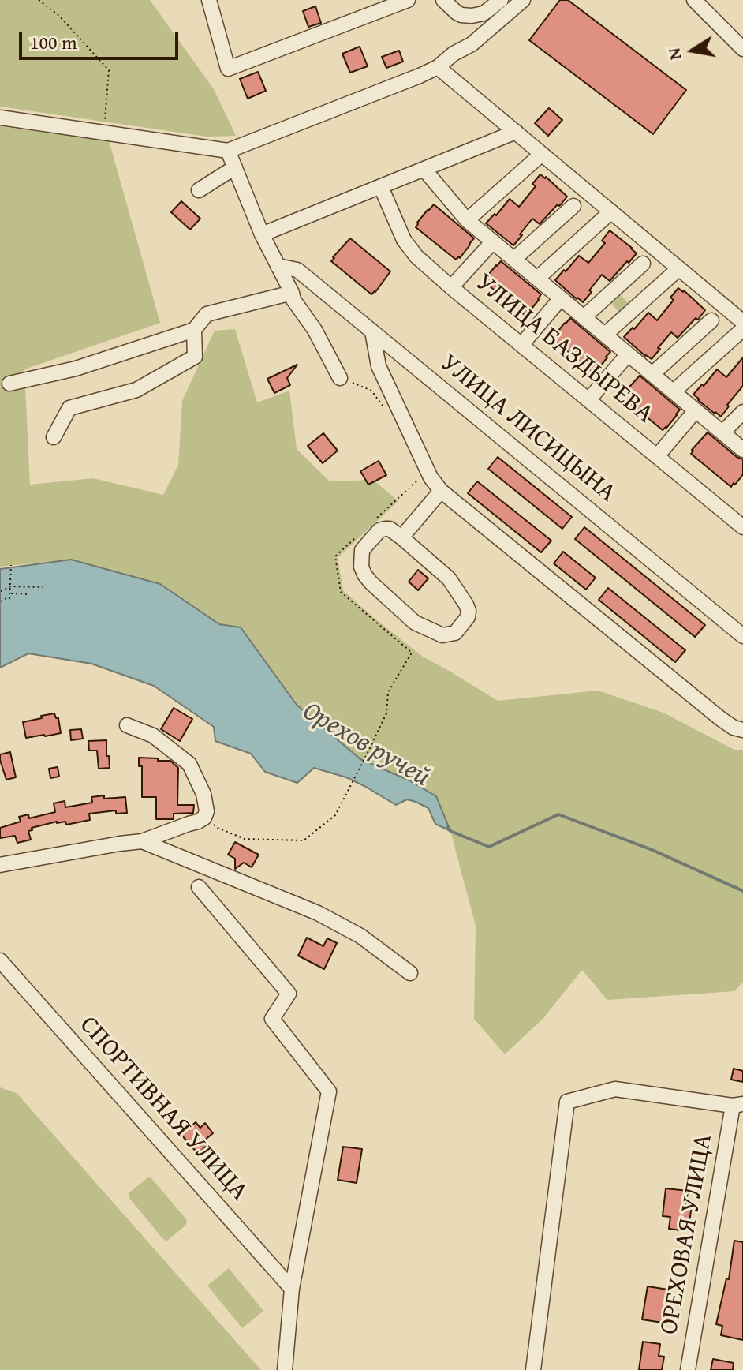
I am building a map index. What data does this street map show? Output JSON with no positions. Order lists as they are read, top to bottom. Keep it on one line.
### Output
{"streets":{"street":["УЛИЦА БАЗДЫРЕВА","УЛИЦА ЛИСИЦЫНА","СПОРТИВНАЯ УЛИЦА","ОРЕХОВАЯ УЛИЦА"]},"water":["Орехов ручей"],"scale_bar":"100 m","north":"left"}
